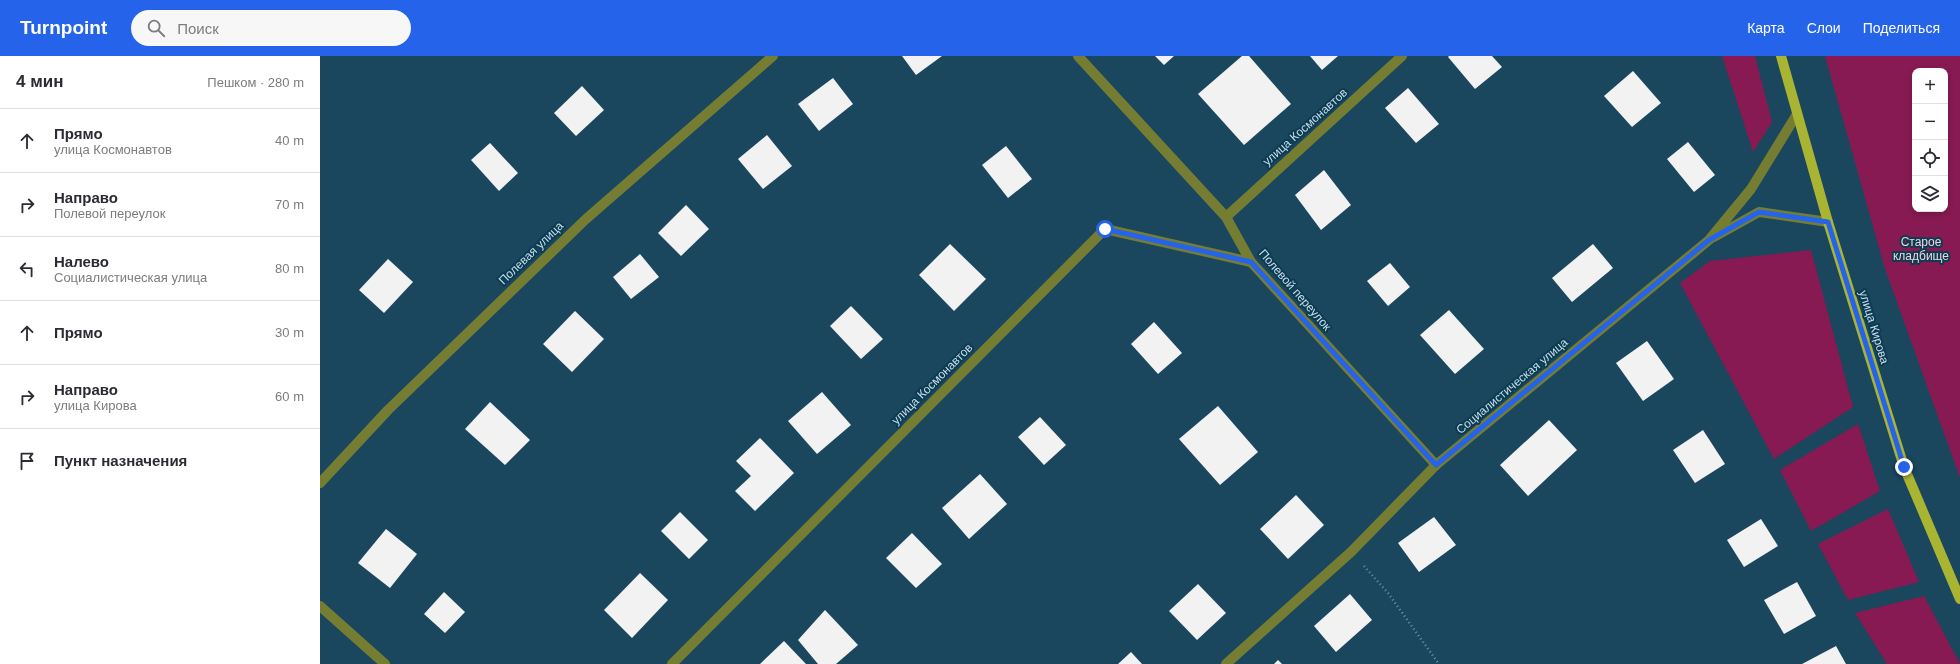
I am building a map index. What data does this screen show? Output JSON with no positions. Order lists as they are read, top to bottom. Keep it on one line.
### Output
{"streets":{"main road":["улица Кирова"],"street":["улица Космонавтов","Полевая улица","Полевой переулок","Социалистическая улица"]},"crossings":[["улица Космонавтов","Полевой переулок"],["Полевой переулок","Социалистическая улица"],["улица Кирова","Социалистическая улица"]],"parks":["Старое кладбище"],"page":{"header":"Turnpoint","search":"Поиск","nav":["Карта","Слои","Поделиться"],"heading":["4 мин","Пешком · 280 m"],"map_buttons":["+","−"],"list":[["Прямо","улица Космонавтов","40 m"],["Направо","Полевой переулок","70 m"],["Налево","Социалистическая улица","80 m"],["Прямо","30 m"],["Направо","улица Кирова","60 m"],"Пункт назначения"]}}
